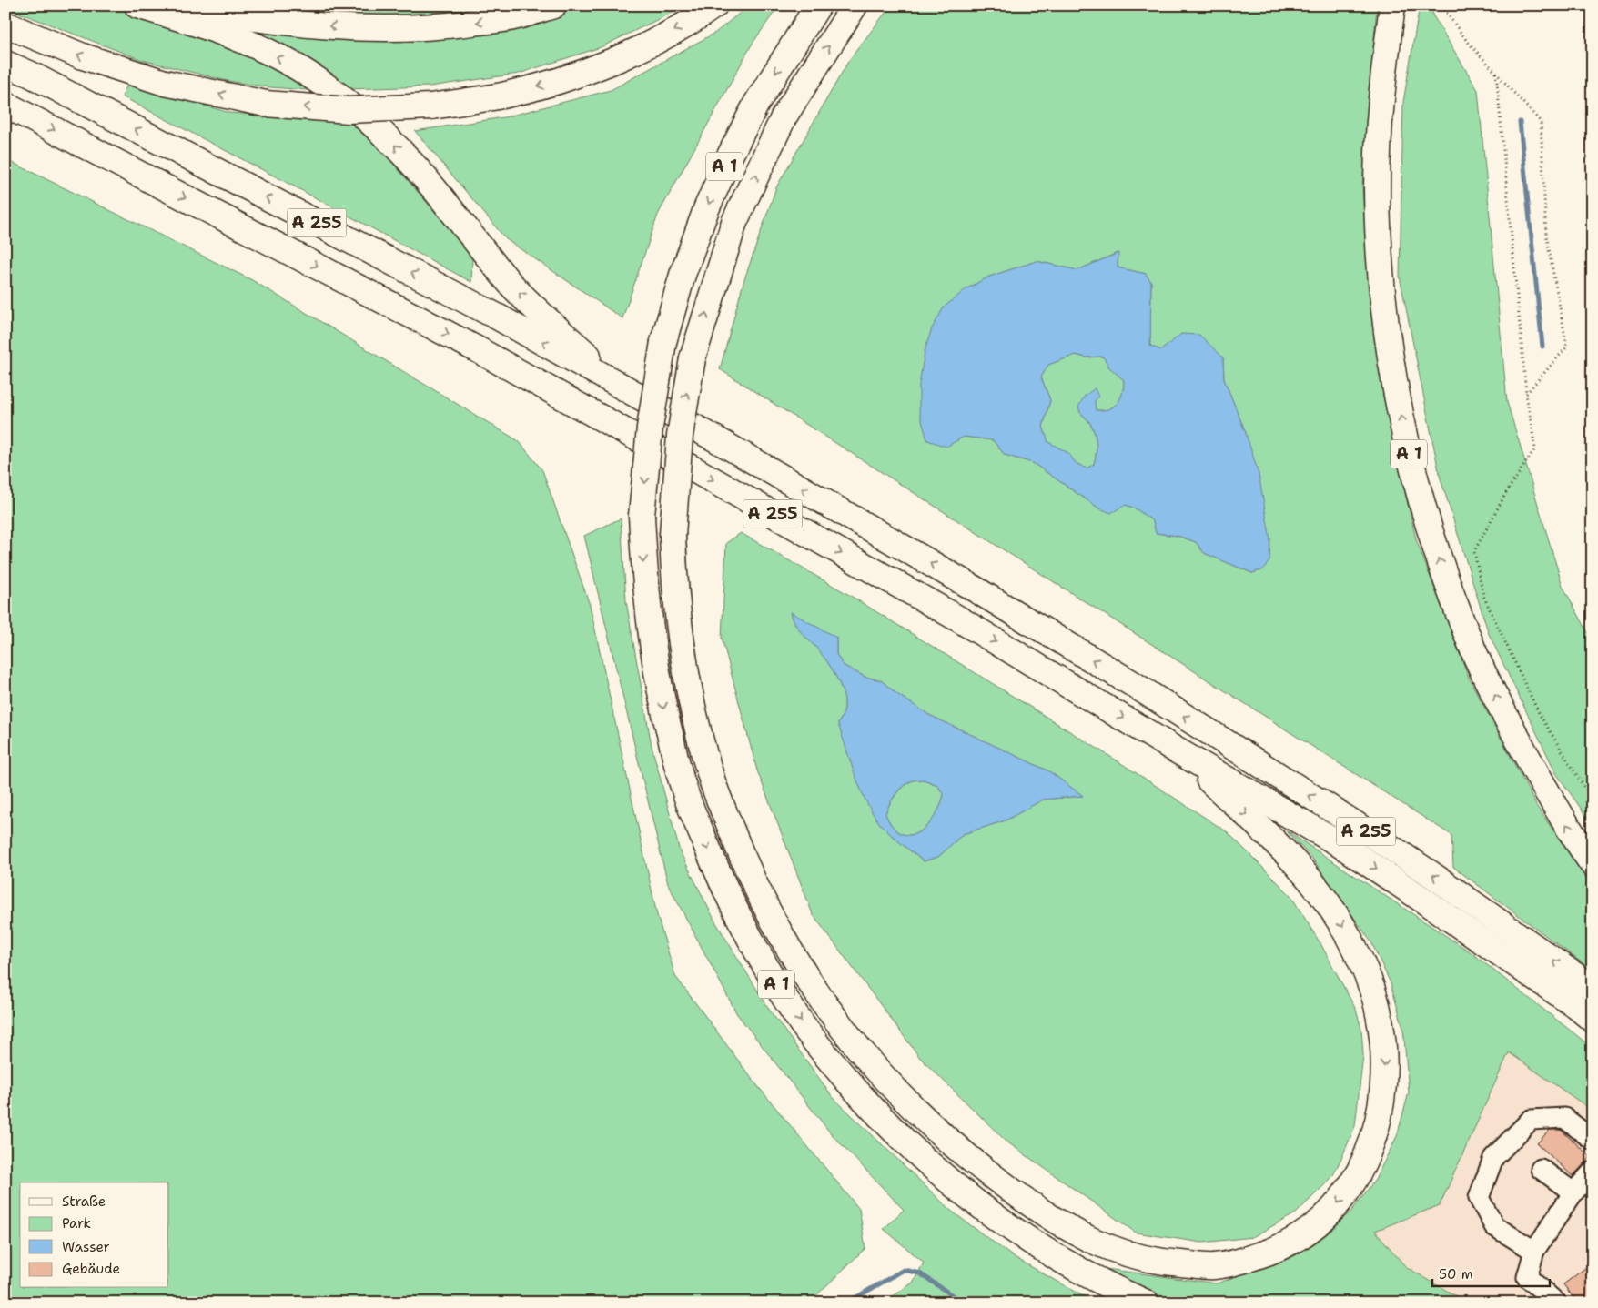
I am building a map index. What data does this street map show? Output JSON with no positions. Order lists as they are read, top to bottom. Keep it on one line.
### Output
{"streets":{"highway":["A 1","A 255"]},"legend":["Straße","Park","Wasser","Gebäude"],"scale_bar":"50 m"}
